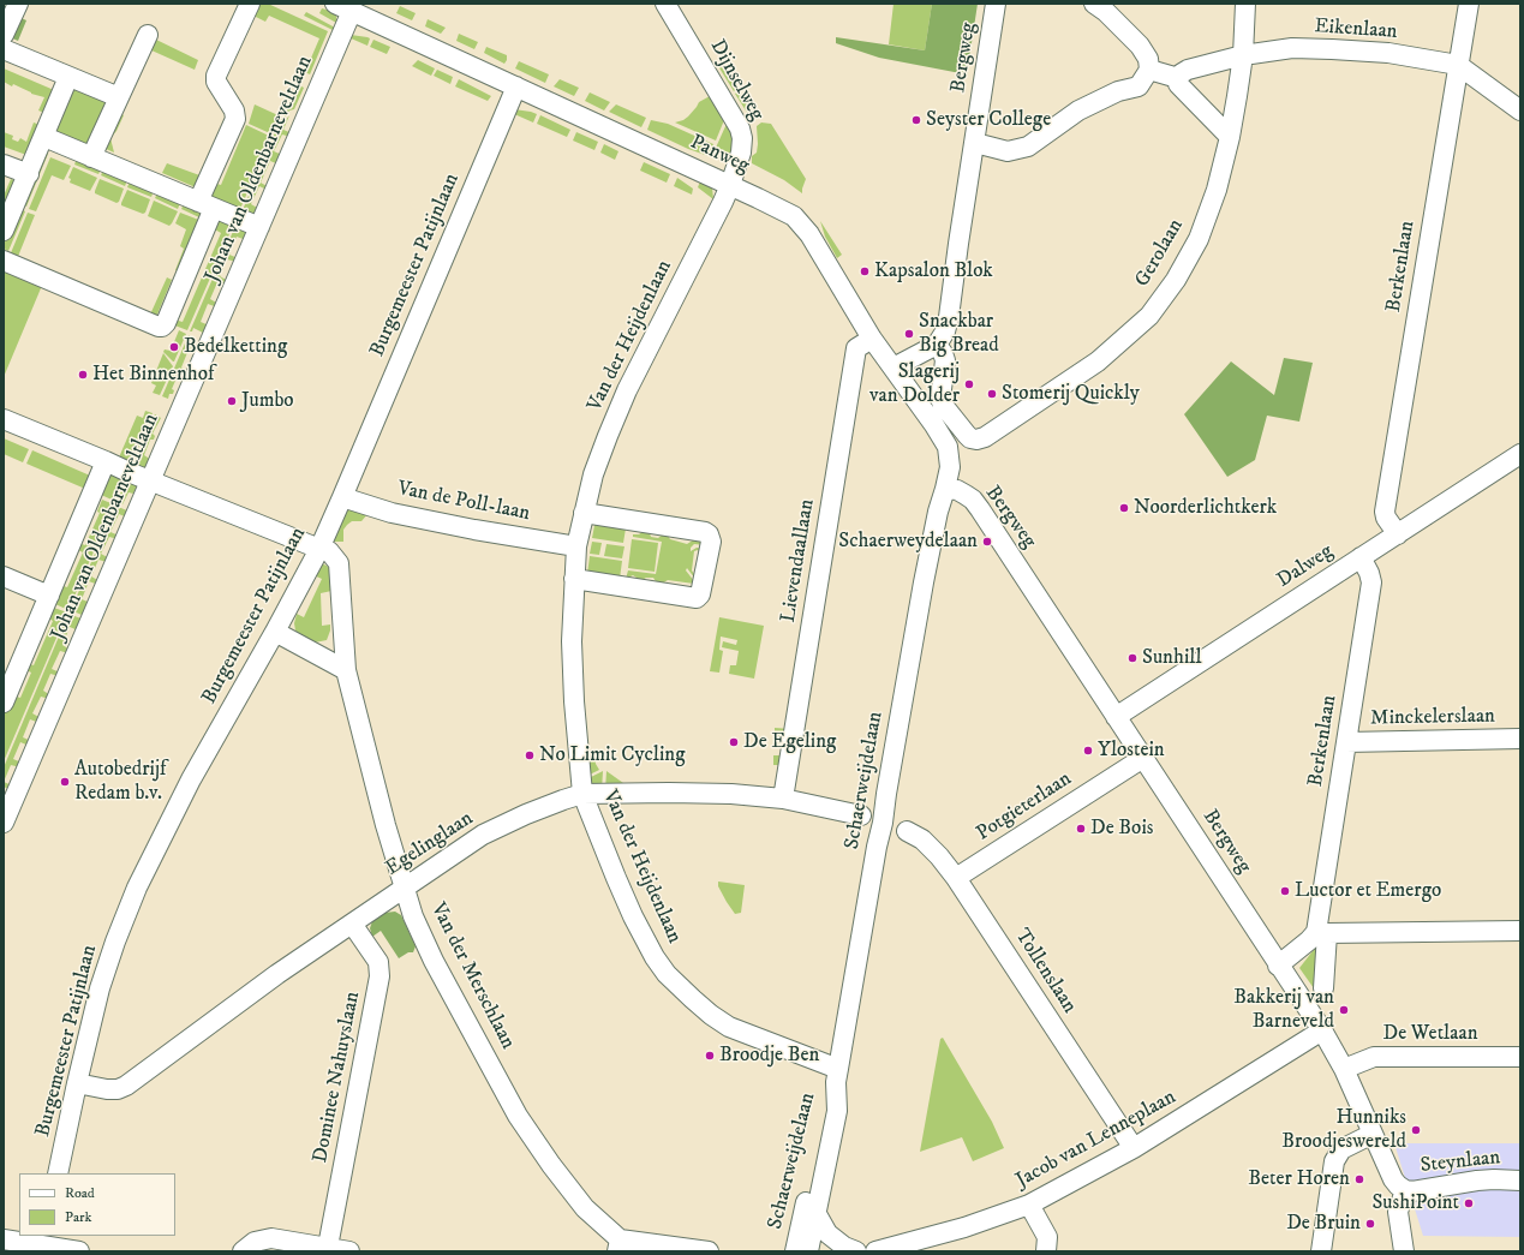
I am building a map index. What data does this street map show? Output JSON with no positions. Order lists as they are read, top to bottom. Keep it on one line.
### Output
{"streets":{"street":["Eikenlaan","Bergweg","Dijnselweg","Panweg","Johan van Oldenbarneveltlaan","Gerolaan","Burgemeester Patijnlaan","Berkenlaan","Van der Heijdenlaan","Van de Poll-laan","Lievendaallaan","Dalweg","Minckelerslaan","Schaerweijdelaan","Potgieterlaan","Egelinglaan","Tollenslaan","Van der Merschlaan","De Wetlaan","Dominee Nahuyslaan","Jacob van Lenneplaan","Steynlaan"]},"crossings":[["Eikenlaan","Gerolaan"],["Eikenlaan","Berkenlaan"],["Bergweg","Panweg"],["Bergweg","Gerolaan"],["Bergweg","Dalweg"],["Bergweg","Schaerweijdelaan"],["Bergweg","Potgieterlaan"],["Bergweg","De Wetlaan"],["Bergweg","Jacob van Lenneplaan"],["Bergweg","Steynlaan"],["Dijnselweg","Panweg"],["Dijnselweg","Van der Heijdenlaan"],["Panweg","Johan van Oldenbarneveltlaan"],["Panweg","Burgemeester Patijnlaan"],["Panweg","Van der Heijdenlaan"],["Panweg","Lievendaallaan"],["Panweg","Schaerweijdelaan"],["Johan van Oldenbarneveltlaan","Van der Merschlaan"],["Burgemeester Patijnlaan","Van de Poll-laan"],["Burgemeester Patijnlaan","Egelinglaan"],["Burgemeester Patijnlaan","Van der Merschlaan"],["Berkenlaan","Dalweg"],["Berkenlaan","Minckelerslaan"],["Van der Heijdenlaan","Van de Poll-laan"],["Van der Heijdenlaan","Schaerweijdelaan"],["Van der Heijdenlaan","Egelinglaan"],["Lievendaallaan","Egelinglaan"],["Potgieterlaan","Tollenslaan"],["Egelinglaan","Van der Merschlaan"],["Egelinglaan","Dominee Nahuyslaan"],["Tollenslaan","Jacob van Lenneplaan"]],"places":["Seyster College","Kapsalon Blok","Snackbar Big Bread","Bedelketting","Het Binnenhof","Slagerij van Dolder","Stomerij Quickly","Jumbo","Noorderlichtkerk","Schaerweydelaan","Sunhill","De Egeling","Ylostein","No Limit Cycling","Autobedrijf Redam b.v.","De Bois","Luctor et Emergo","Bakkerij van Barneveld","Broodje Ben","Hunniks Broodjeswereld","Beter Horen","SushiPoint","De Bruin"],"legend":["Road","Park"]}
